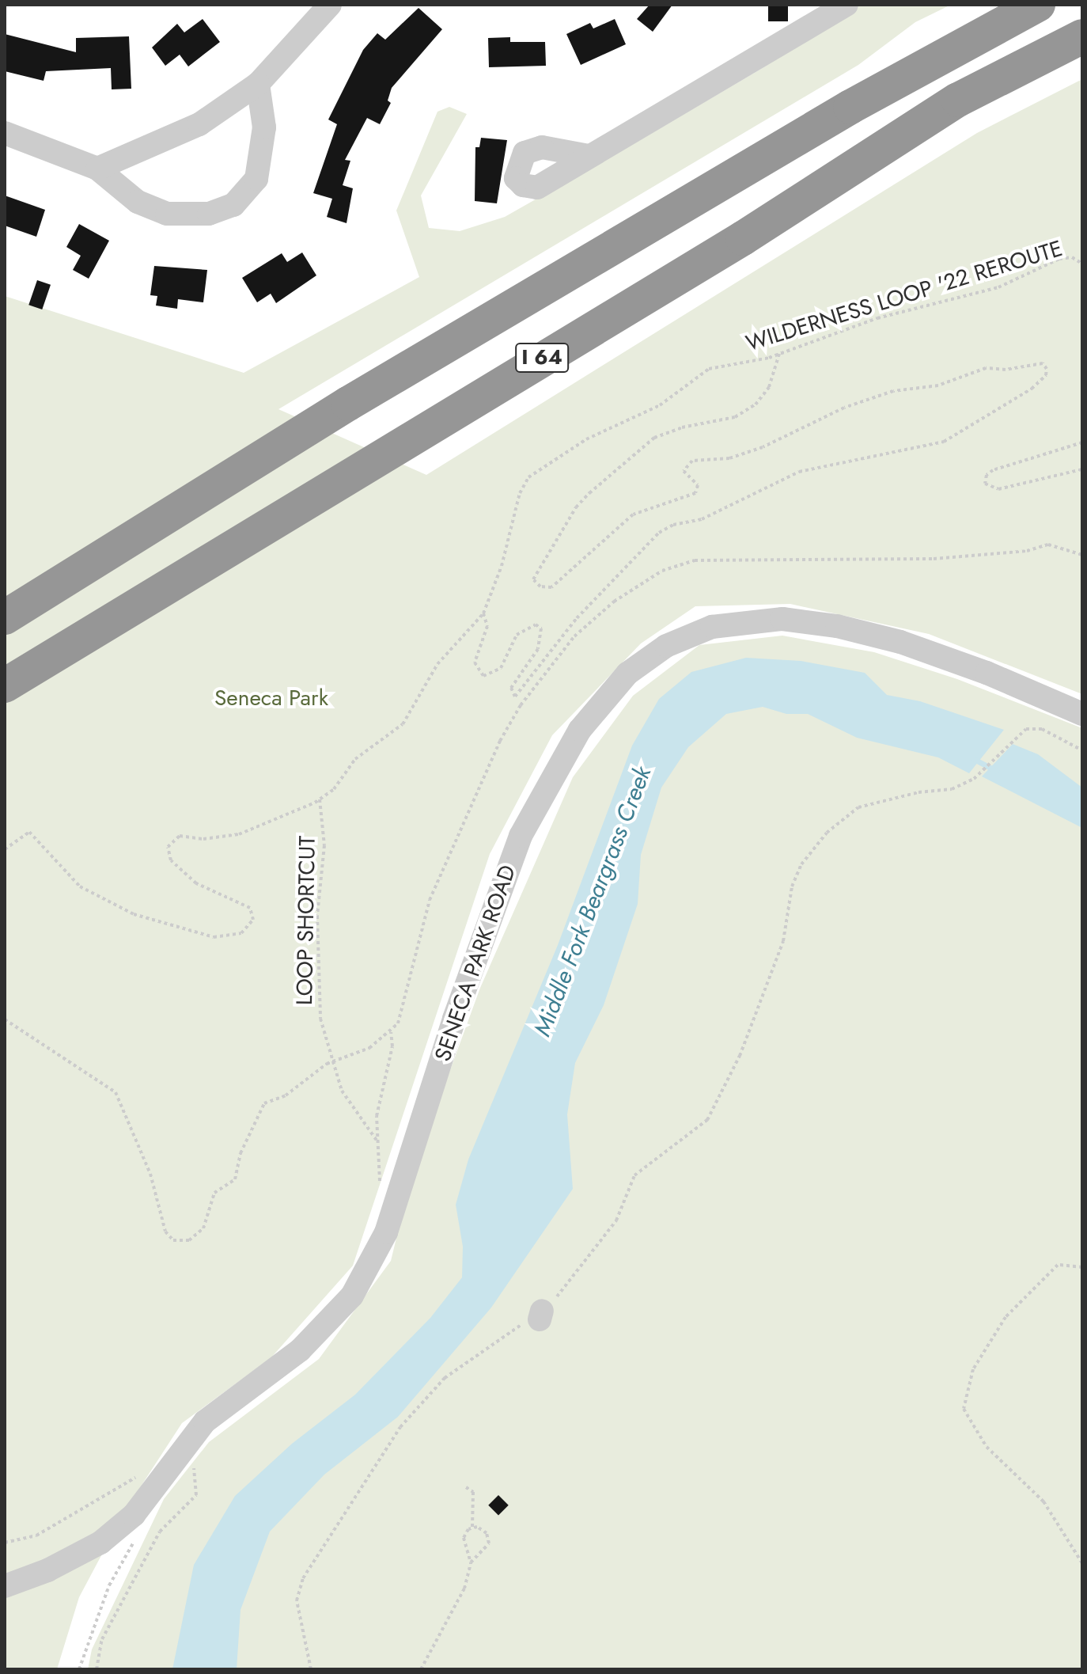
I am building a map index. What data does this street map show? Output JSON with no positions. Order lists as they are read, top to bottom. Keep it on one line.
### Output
{"streets":{"highway":["I 64"],"street":["SENECA PARK ROAD"],"path":["WILDERNESS LOOP '22 REROUTE","LOOP SHORTCUT"]},"crossings":[["WILDERNESS LOOP '22 REROUTE","LOOP SHORTCUT"]],"water":["Middle Fork Beargrass Creek"],"parks":["Seneca Park"]}
